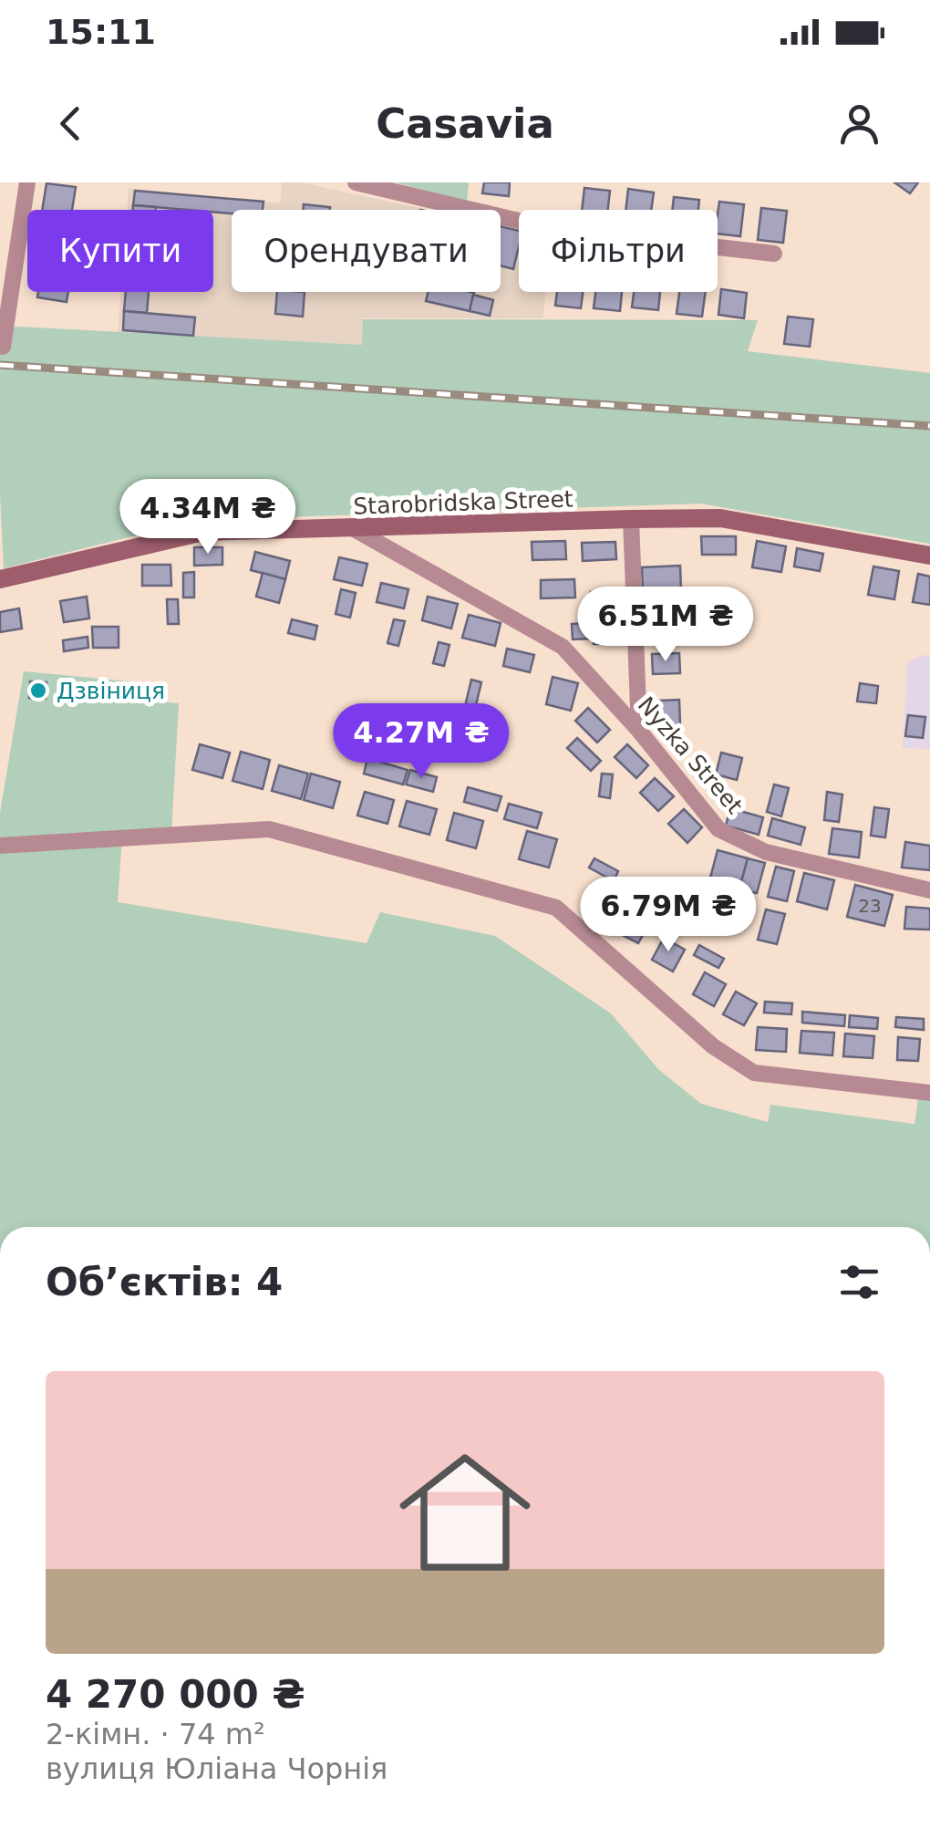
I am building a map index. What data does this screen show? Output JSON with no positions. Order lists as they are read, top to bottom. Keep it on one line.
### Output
{"streets":{"street":["Starobridska Street","Nyzka Street"]},"crossings":[["Starobridska Street","Nyzka Street"]],"places":["Дзвіниця"],"house_numbers":["23"],"page":{"status":"15:11","header":"Casavia","chip":["Купити","Орендувати","Фільтри"],"price":["4.34M ₴","6.51M ₴","4.27M ₴","6.79M ₴"],"heading":"Об’єктів: 4","list":[{"name":"4 270 000 ₴","note":"2-кімн. · 74 m² · вулиця Юліана Чорнія"}]}}
